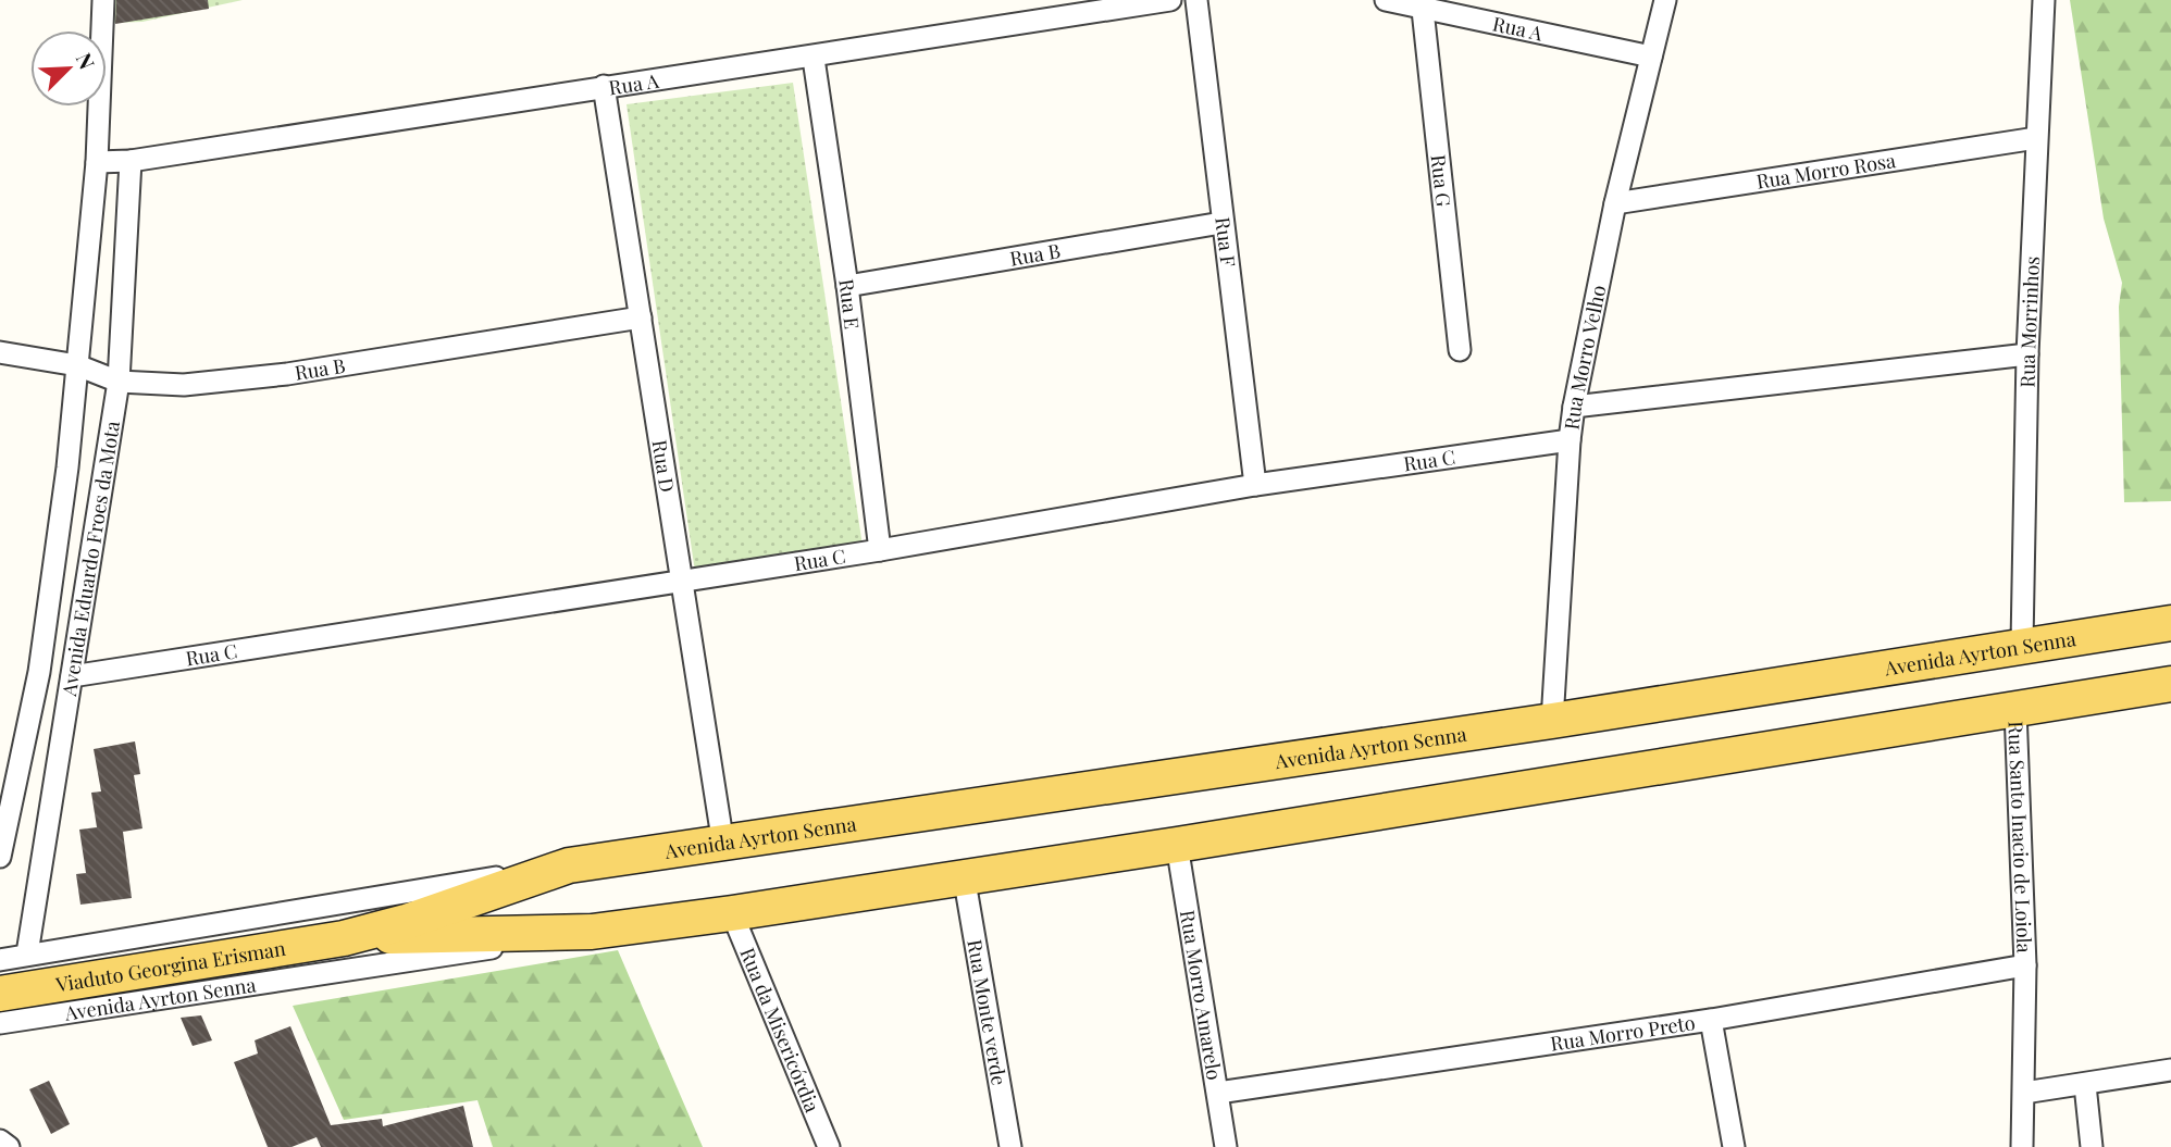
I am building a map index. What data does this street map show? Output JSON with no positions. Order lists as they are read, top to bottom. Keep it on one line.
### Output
{"streets":{"main road":["Avenida Ayrton Senna","Viaduto Georgina Erisman"],"street":["Rua A","Rua Morro Rosa","Rua G","Rua F","Rua B","Rua E","Rua Morrinhos","Rua Morro Velho","Rua C","Rua D","Avenida Eduardo Froes da Mota","Rua Santo Inacio de Loiola","Rua Morro Amarelo","Rua Monte verde","Rua da Misericórdia","Rua Morro Preto"]},"crossings":[["Rua A","Rua G"],["Rua A","Rua E"],["Rua A","Rua Morro Velho"],["Rua A","Rua D"],["Rua A","Avenida Eduardo Froes da Mota"],["Rua Morro Rosa","Rua Morrinhos"],["Rua Morro Rosa","Rua Morro Velho"],["Rua F","Rua B"],["Rua F","Rua C"],["Rua B","Rua E"],["Rua B","Rua D"],["Rua B","Avenida Eduardo Froes da Mota"],["Rua E","Rua C"],["Rua Morrinhos","Avenida Ayrton Senna"],["Rua Morro Velho","Rua C"],["Rua Morro Velho","Avenida Ayrton Senna"],["Rua C","Rua D"],["Rua C","Avenida Eduardo Froes da Mota"],["Rua D","Avenida Ayrton Senna"],["Avenida Eduardo Froes da Mota","Avenida Ayrton Senna"],["Avenida Ayrton Senna","Rua Santo Inacio de Loiola"],["Avenida Ayrton Senna","Viaduto Georgina Erisman"],["Avenida Ayrton Senna","Rua Morro Amarelo"],["Avenida Ayrton Senna","Rua Monte verde"],["Avenida Ayrton Senna","Rua da Misericórdia"],["Rua Santo Inacio de Loiola","Rua Morro Preto"],["Rua Morro Amarelo","Rua Morro Preto"]],"north":"top right"}
